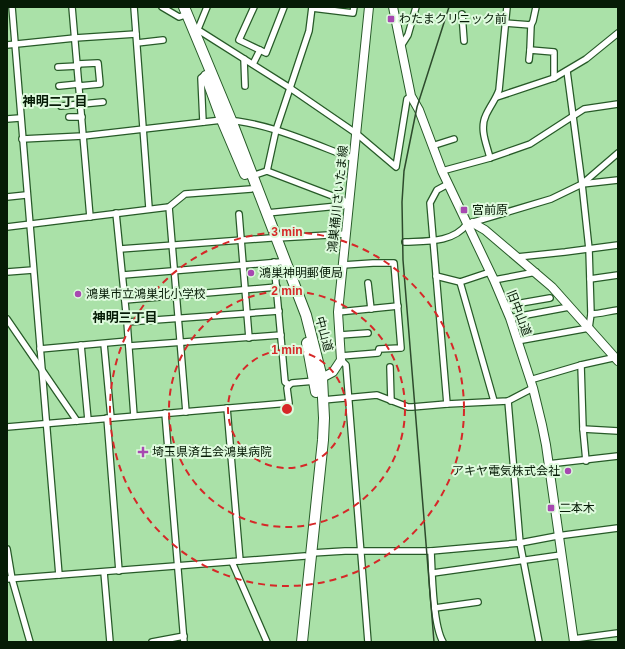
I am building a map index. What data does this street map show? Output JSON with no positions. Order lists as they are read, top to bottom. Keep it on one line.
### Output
{"streets":{"highway":["中山道"],"main road":["鴻巣桶川さいたま線","旧中山道"]},"districts":["神明二丁目","神明三丁目"],"places":{"transit":["わたまクリニック前","宮前原","二本木"],"other":["鴻巣神明郵便局","鴻巣市立鴻巣北小学校","アキヤ電気株式会社"],"health":["埼玉県済生会鴻巣病院"]},"rings":["3 min","2 min","1 min"]}
